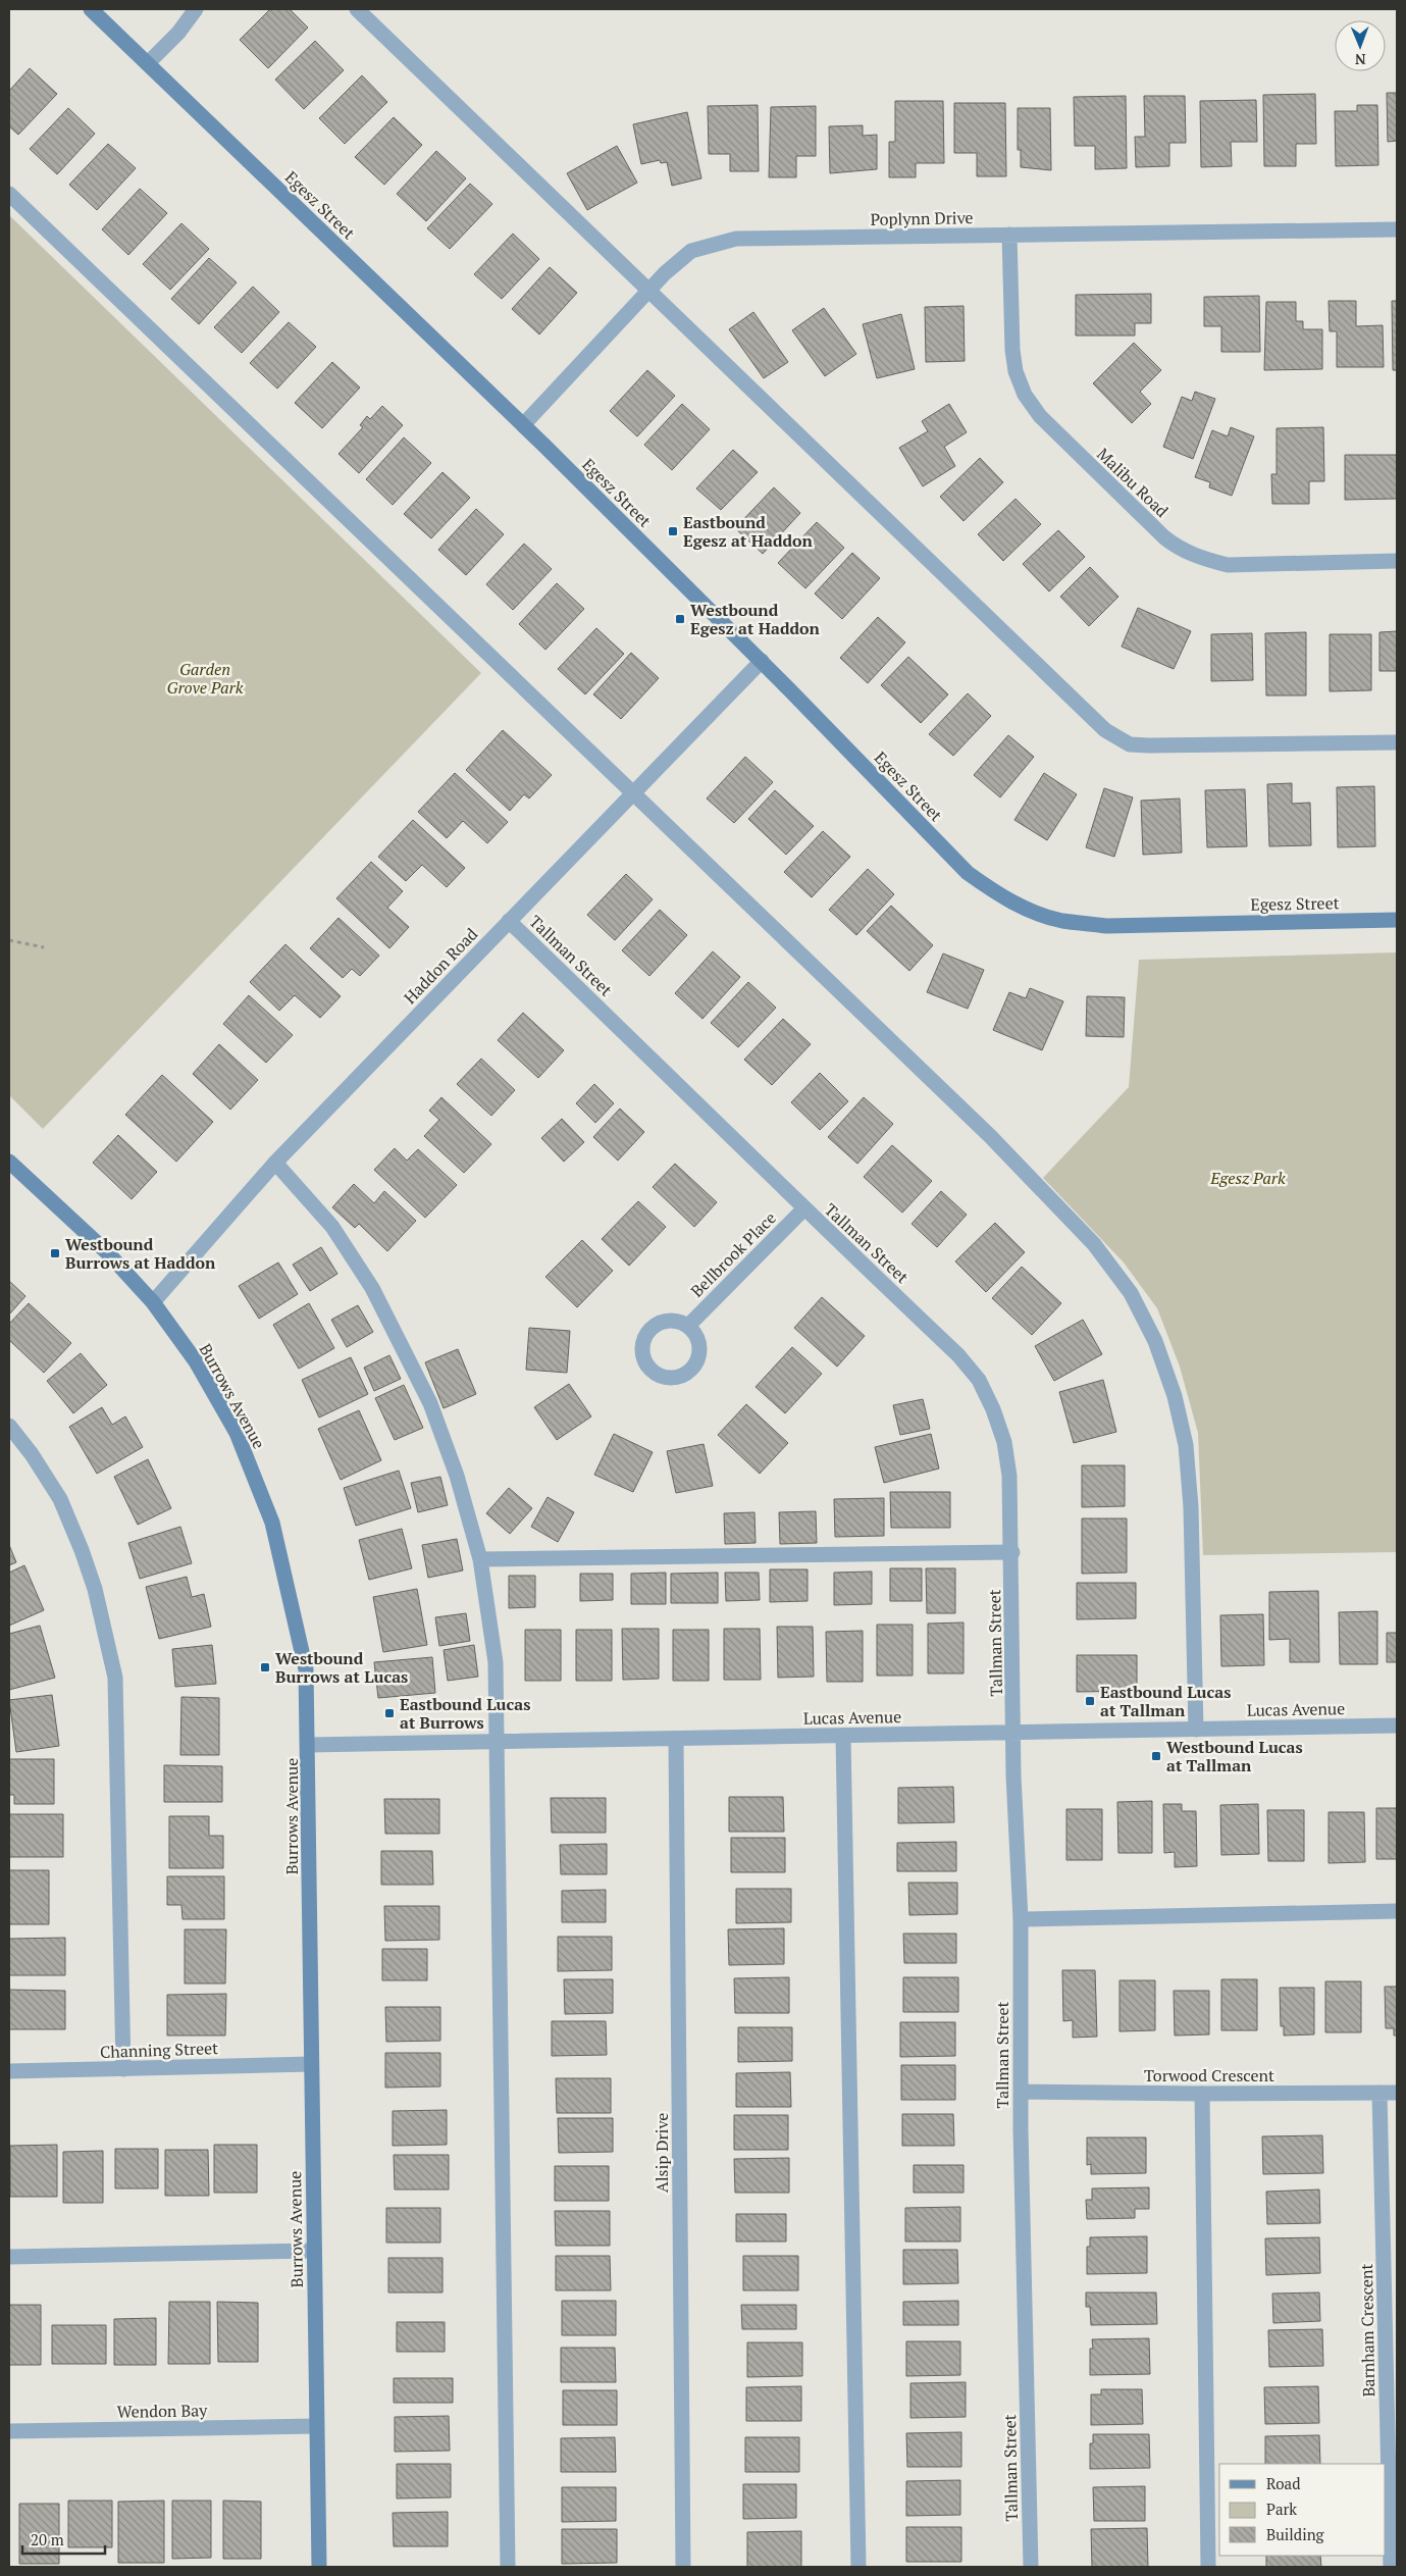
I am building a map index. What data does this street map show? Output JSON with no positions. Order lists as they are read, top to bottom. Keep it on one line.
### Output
{"streets":{"street":["Egesz Street","Poplynn Drive","Malibu Road","Tallman Street","Haddon Road","Bellbrook Place","Burrows Avenue","Lucas Avenue","Channing Street","Torwood Crescent","Alsip Drive","Barnham Crescent","Wendon Bay"]},"crossings":[["Egesz Street","Poplynn Drive"],["Egesz Street","Haddon Road"],["Poplynn Drive","Malibu Road"],["Tallman Street","Haddon Road"],["Tallman Street","Bellbrook Place"],["Tallman Street","Lucas Avenue"],["Tallman Street","Torwood Crescent"],["Haddon Road","Burrows Avenue"],["Burrows Avenue","Lucas Avenue"],["Burrows Avenue","Channing Street"],["Burrows Avenue","Wendon Bay"],["Lucas Avenue","Alsip Drive"],["Torwood Crescent","Barnham Crescent"]],"parks":["Garden Grove Park","Egesz Park"],"places":{"transit":["Eastbound Egesz at Haddon","Westbound Egesz at Haddon","Westbound Burrows at Haddon","Westbound Burrows at Lucas","Eastbound Lucas at Tallman","Eastbound Lucas at Burrows","Westbound Lucas at Tallman"]},"legend":["Road","Park","Building"],"scale_bar":"20 m","north":"bottom"}
